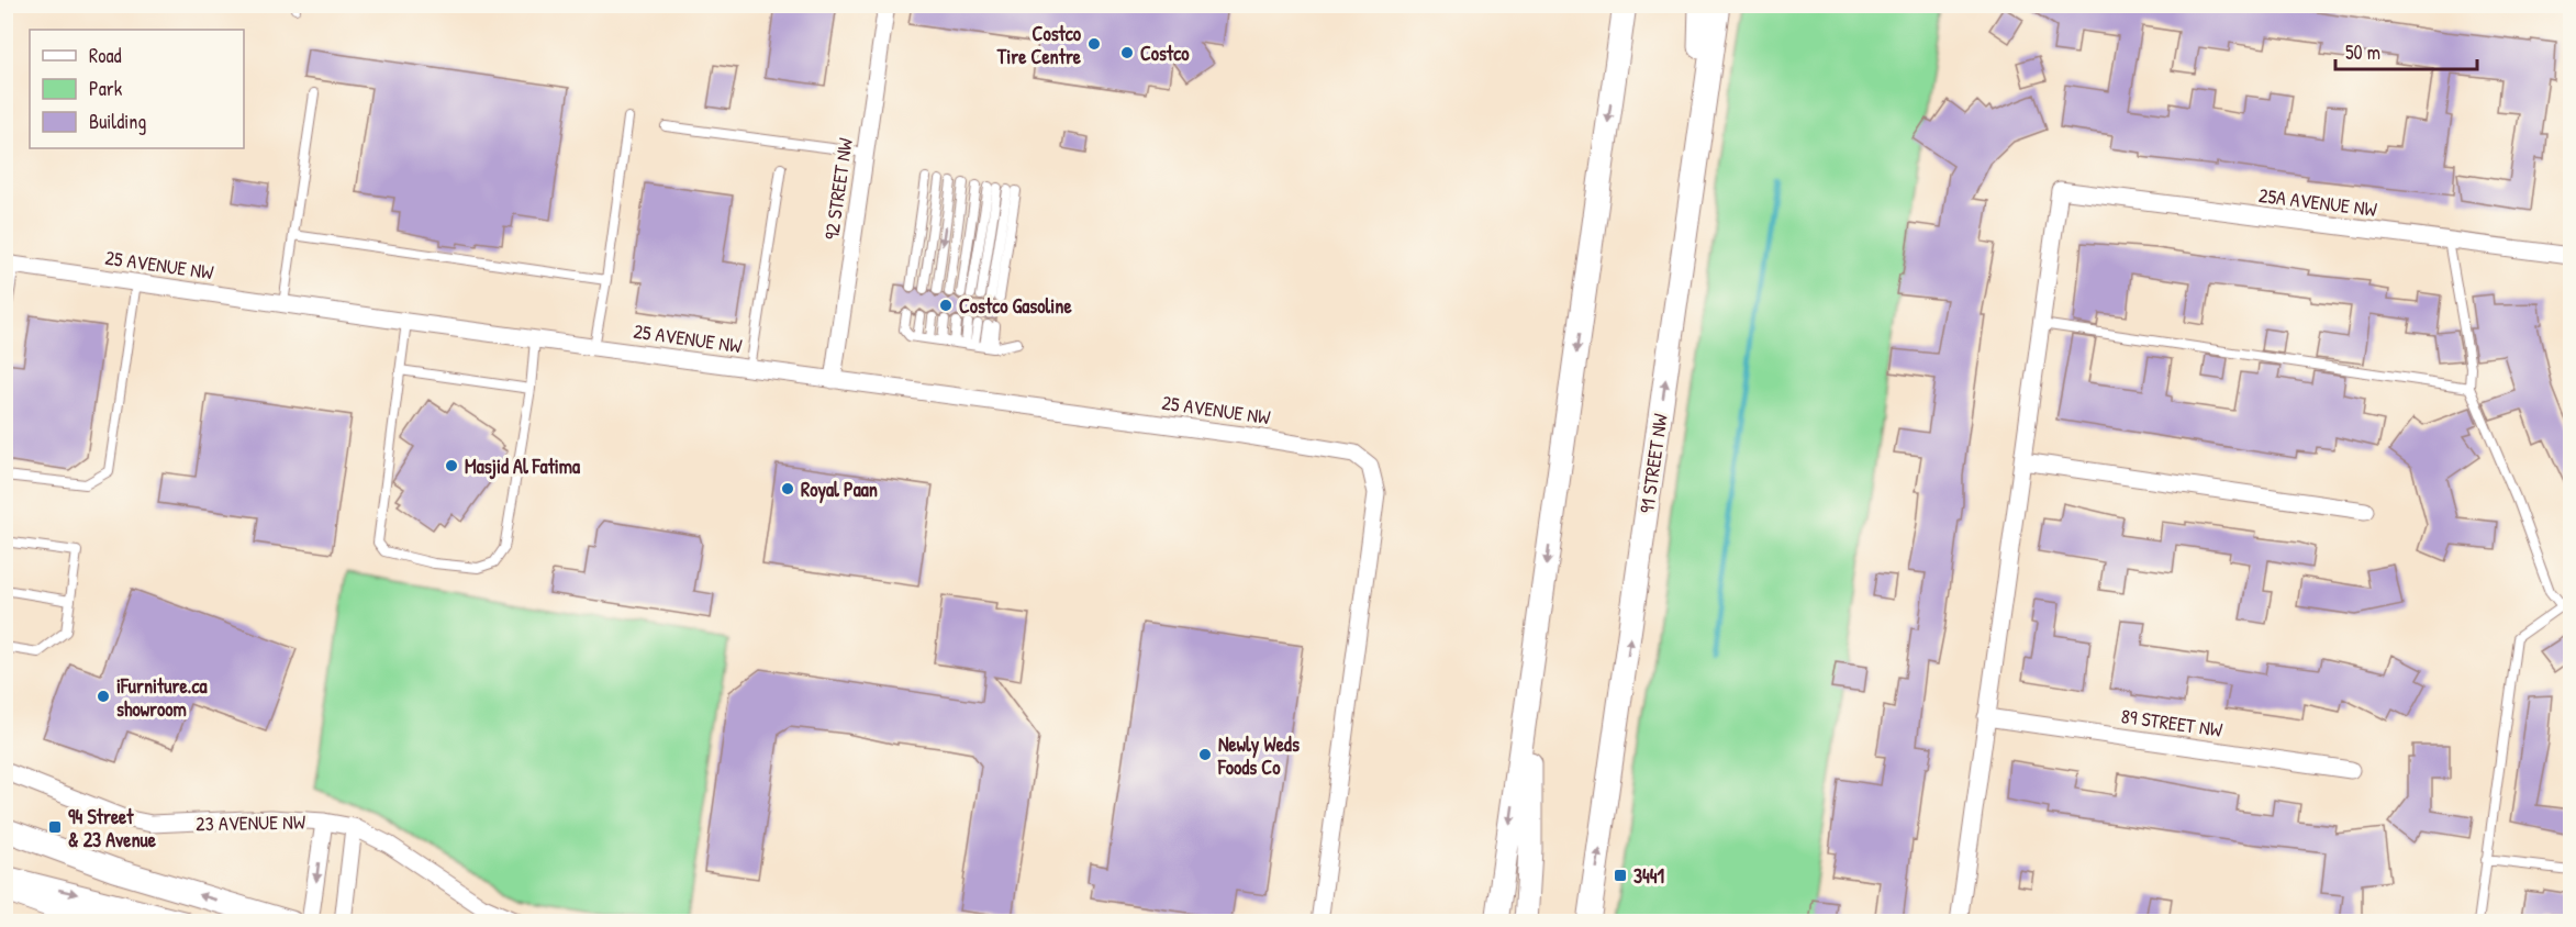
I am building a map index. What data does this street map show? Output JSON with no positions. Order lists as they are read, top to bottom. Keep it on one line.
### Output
{"streets":{"main road":["91 STREET NW"],"street":["92 STREET NW","25A AVENUE NW","25 AVENUE NW","89 STREET NW","23 AVENUE NW"]},"crossings":[["92 STREET NW","25 AVENUE NW"]],"places":{"other":["Costco Tire Centre","Costco","Costco Gasoline","Masjid Al Fatima","Royal Paan","iFurniture.ca showroom","Newly Weds Foods Co"],"transit":["94 Street & 23 Avenue","3441"]},"legend":["Road","Park","Building"],"scale_bar":"50 m"}
